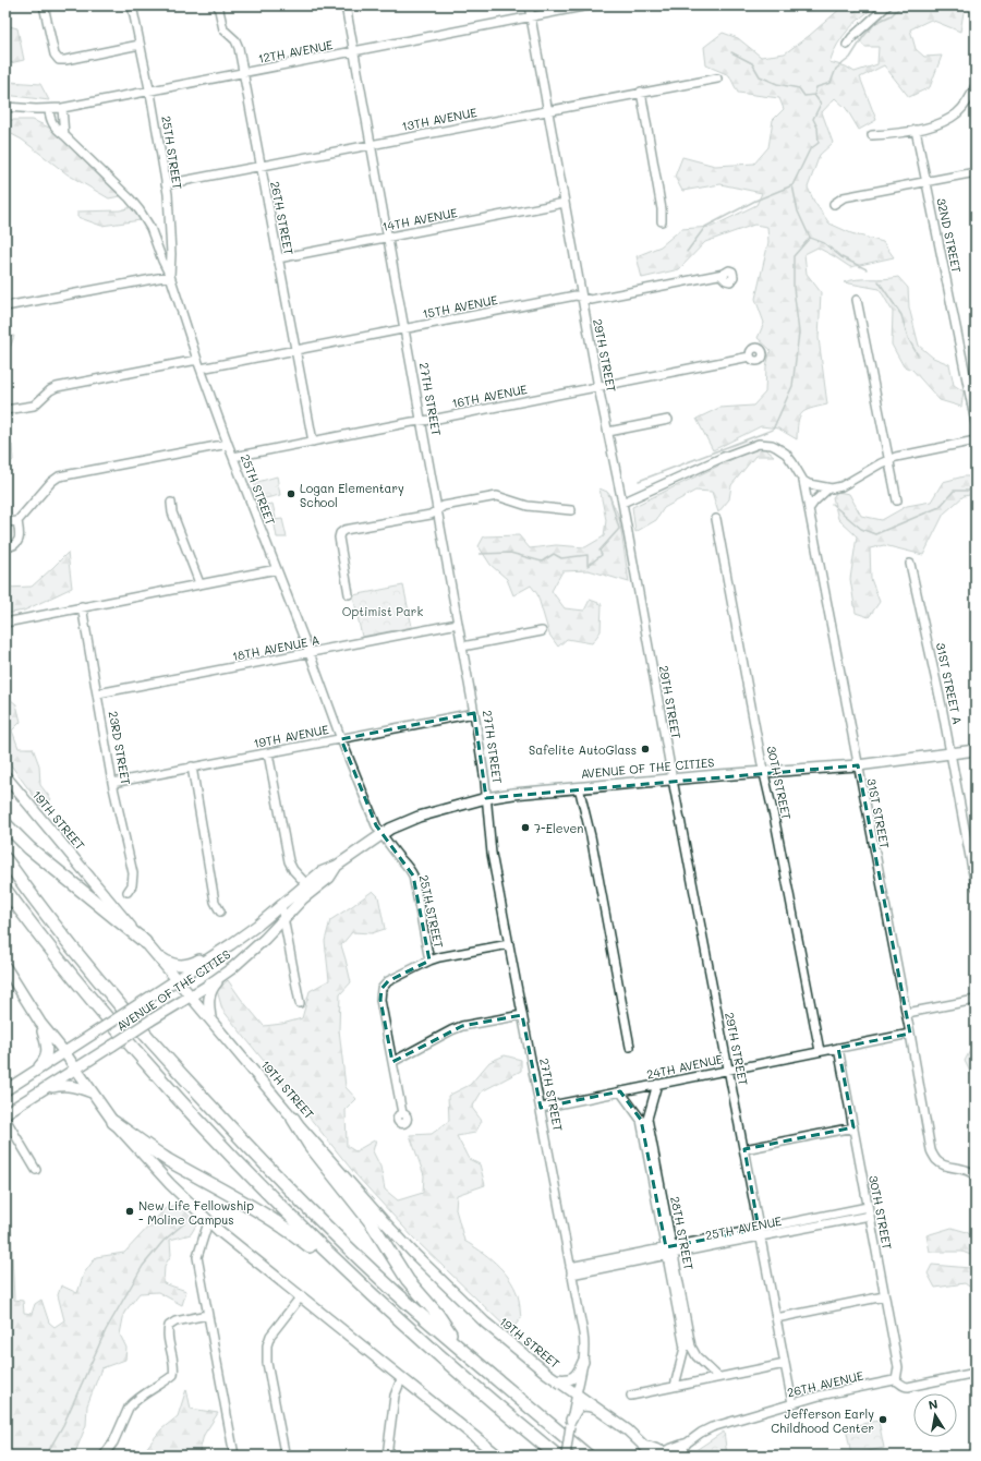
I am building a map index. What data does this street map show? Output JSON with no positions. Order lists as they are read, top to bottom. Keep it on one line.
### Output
{"streets":{"main road":["AVENUE OF THE CITIES","19TH STREET"],"street":["12TH AVENUE","13TH AVENUE","25TH STREET","26TH STREET","14TH AVENUE","32ND STREET","15TH AVENUE","29TH STREET","16TH AVENUE","27TH STREET","18TH AVENUE A","31ST STREET A","19TH AVENUE","23RD STREET","30TH STREET","31ST STREET","24TH AVENUE","25TH AVENUE","28TH STREET","26TH AVENUE"]},"crossings":[["12TH AVENUE","25TH STREET"],["12TH AVENUE","26TH STREET"],["12TH AVENUE","29TH STREET"],["12TH AVENUE","27TH STREET"],["13TH AVENUE","25TH STREET"],["13TH AVENUE","26TH STREET"],["13TH AVENUE","29TH STREET"],["13TH AVENUE","27TH STREET"],["25TH STREET","15TH AVENUE"],["25TH STREET","16TH AVENUE"],["25TH STREET","18TH AVENUE A"],["25TH STREET","19TH AVENUE"],["25TH STREET","AVENUE OF THE CITIES"],["26TH STREET","14TH AVENUE"],["26TH STREET","15TH AVENUE"],["26TH STREET","16TH AVENUE"],["14TH AVENUE","29TH STREET"],["14TH AVENUE","27TH STREET"],["15TH AVENUE","29TH STREET"],["15TH AVENUE","27TH STREET"],["29TH STREET","16TH AVENUE"],["29TH STREET","AVENUE OF THE CITIES"],["29TH STREET","31ST STREET"],["29TH STREET","24TH AVENUE"],["29TH STREET","25TH AVENUE"],["29TH STREET","26TH AVENUE"],["16TH AVENUE","27TH STREET"],["27TH STREET","18TH AVENUE A"],["27TH STREET","19TH AVENUE"],["27TH STREET","AVENUE OF THE CITIES"],["27TH STREET","19TH STREET"],["27TH STREET","24TH AVENUE"],["27TH STREET","25TH AVENUE"],["18TH AVENUE A","23RD STREET"],["31ST STREET A","AVENUE OF THE CITIES"],["19TH AVENUE","23RD STREET"],["AVENUE OF THE CITIES","30TH STREET"],["AVENUE OF THE CITIES","31ST STREET"],["AVENUE OF THE CITIES","19TH STREET"],["30TH STREET","24TH AVENUE"],["30TH STREET","25TH AVENUE"],["30TH STREET","26TH AVENUE"],["31ST STREET","24TH AVENUE"],["24TH AVENUE","28TH STREET"],["25TH AVENUE","28TH STREET"]],"parks":["Optimist Park"],"places":["Logan Elementary School","Safelite AutoGlass","7-Eleven","New Life Fellowship - Moline Campus","Jefferson Early Childhood Center"],"north":"top"}
